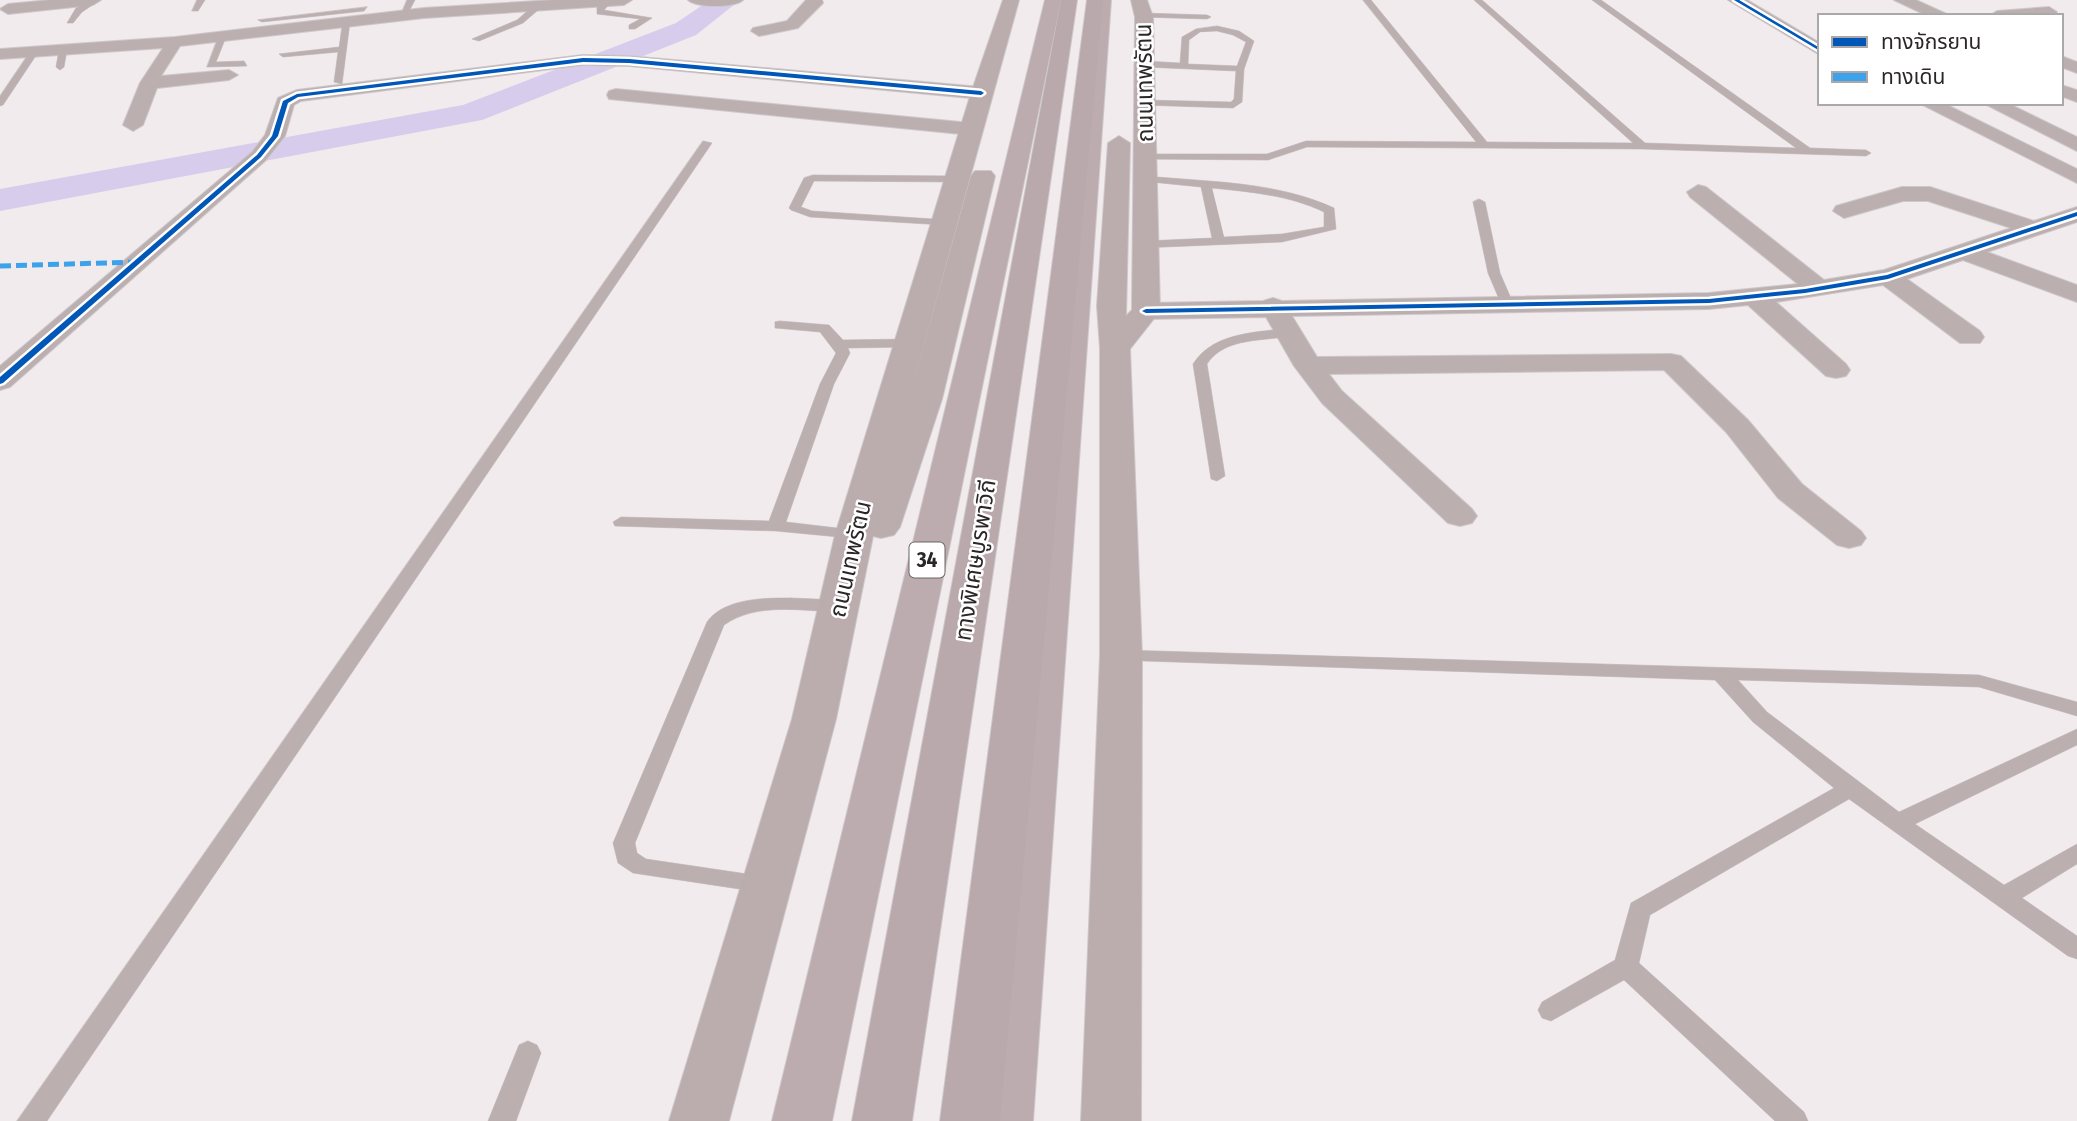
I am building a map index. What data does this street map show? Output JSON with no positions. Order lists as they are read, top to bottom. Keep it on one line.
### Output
{"streets":{"highway":["ถนนเทพรัตน","34","ทางพิเศษบูรพาวิถี"]},"legend":["ทางจักรยาน","ทางเดิน"]}
